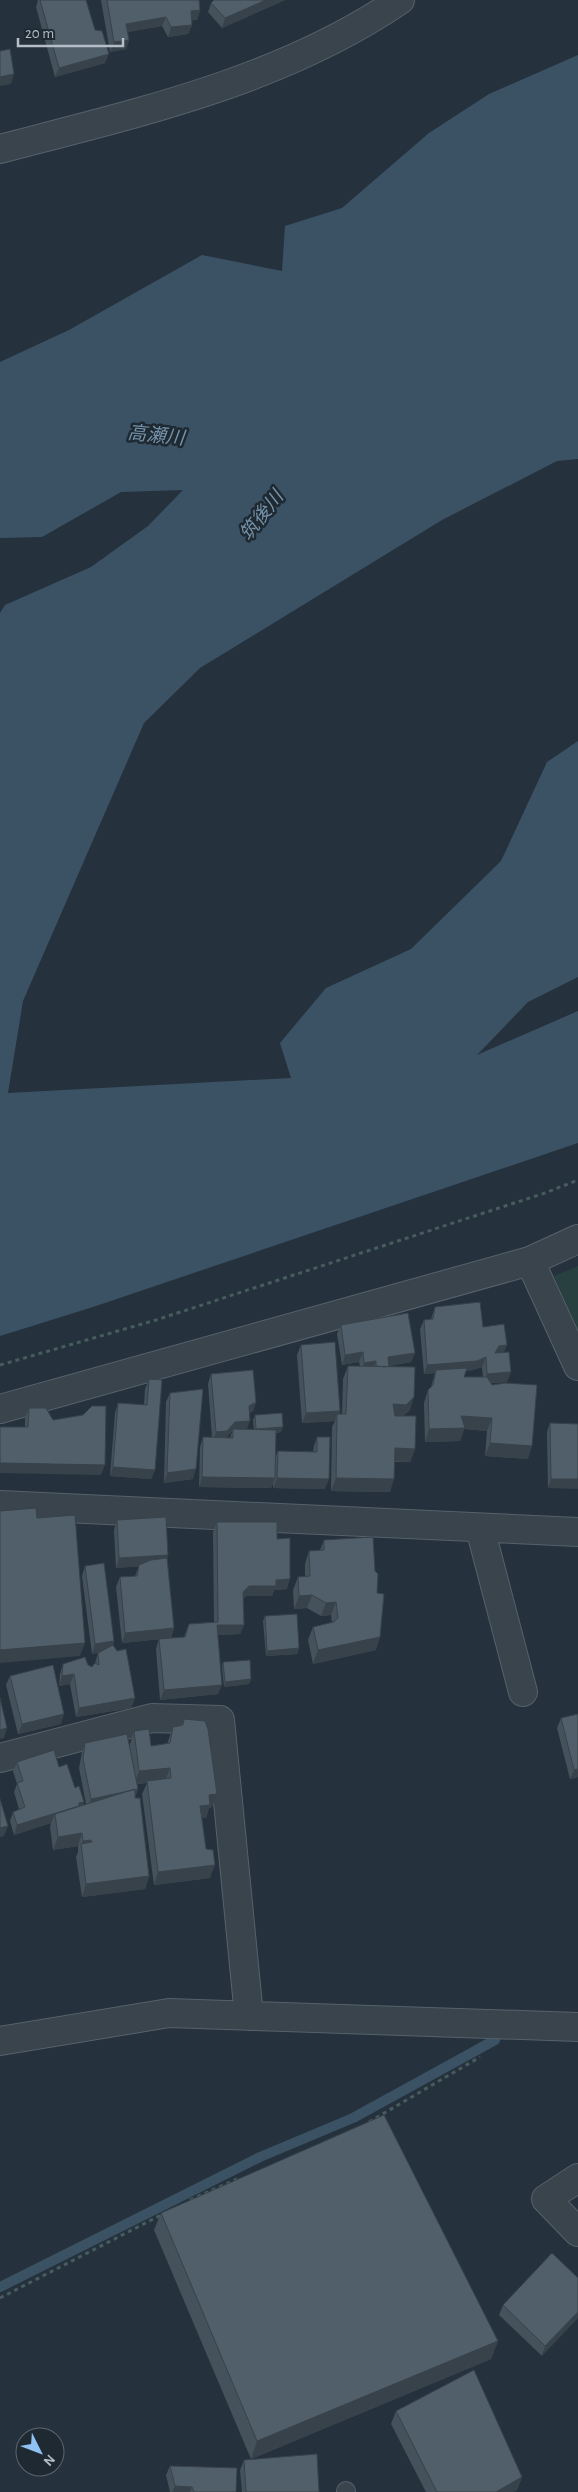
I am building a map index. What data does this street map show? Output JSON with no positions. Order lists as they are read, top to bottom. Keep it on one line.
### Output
{"water":["高瀬川","筑後川"],"scale_bar":"20 m","north":"bottom right"}
